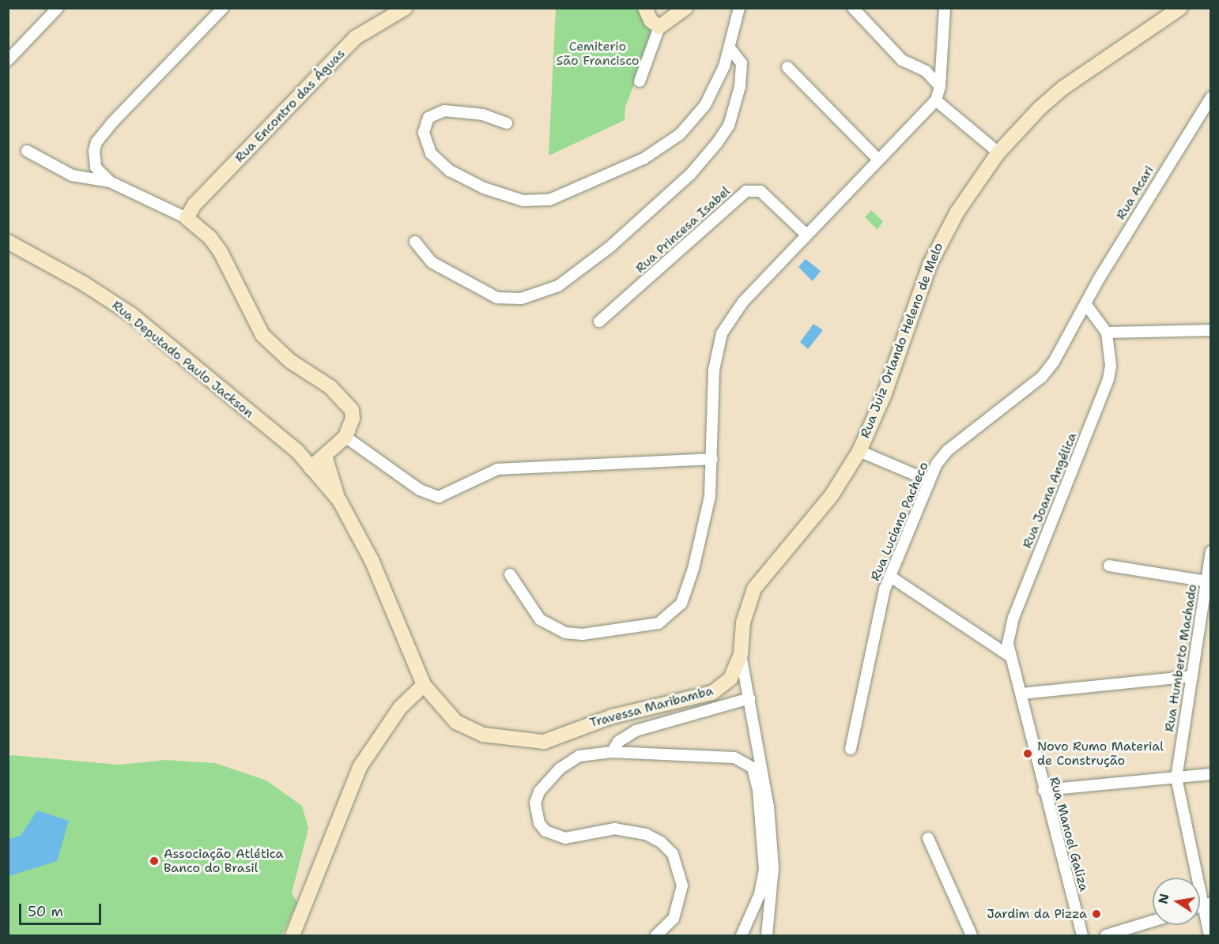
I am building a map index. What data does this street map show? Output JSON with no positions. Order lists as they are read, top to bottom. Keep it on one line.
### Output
{"streets":{"main road":["Rua Encontro das Águas","Rua Juiz Orlando Heleno de Melo","Rua Deputado Paulo Jackson","Travessa Maribamba"],"street":["Rua Acari","Rua Princesa Isabel","Rua Joana Angélica","Rua Luciano Pacheco","Rua Humberto Machado","Rua Manoel Galiza"]},"crossings":[["Rua Acari","Rua Luciano Pacheco"],["Rua Juiz Orlando Heleno de Melo","Travessa Maribamba"],["Rua Deputado Paulo Jackson","Travessa Maribamba"],["Rua Joana Angélica","Rua Manoel Galiza"]],"parks":["Cemiterio São Francisco"],"places":["Novo Rumo Material de Construção","Associação Atlética Banco do Brasil","Jardim da Pizza"],"scale_bar":"50 m","north":"left"}
